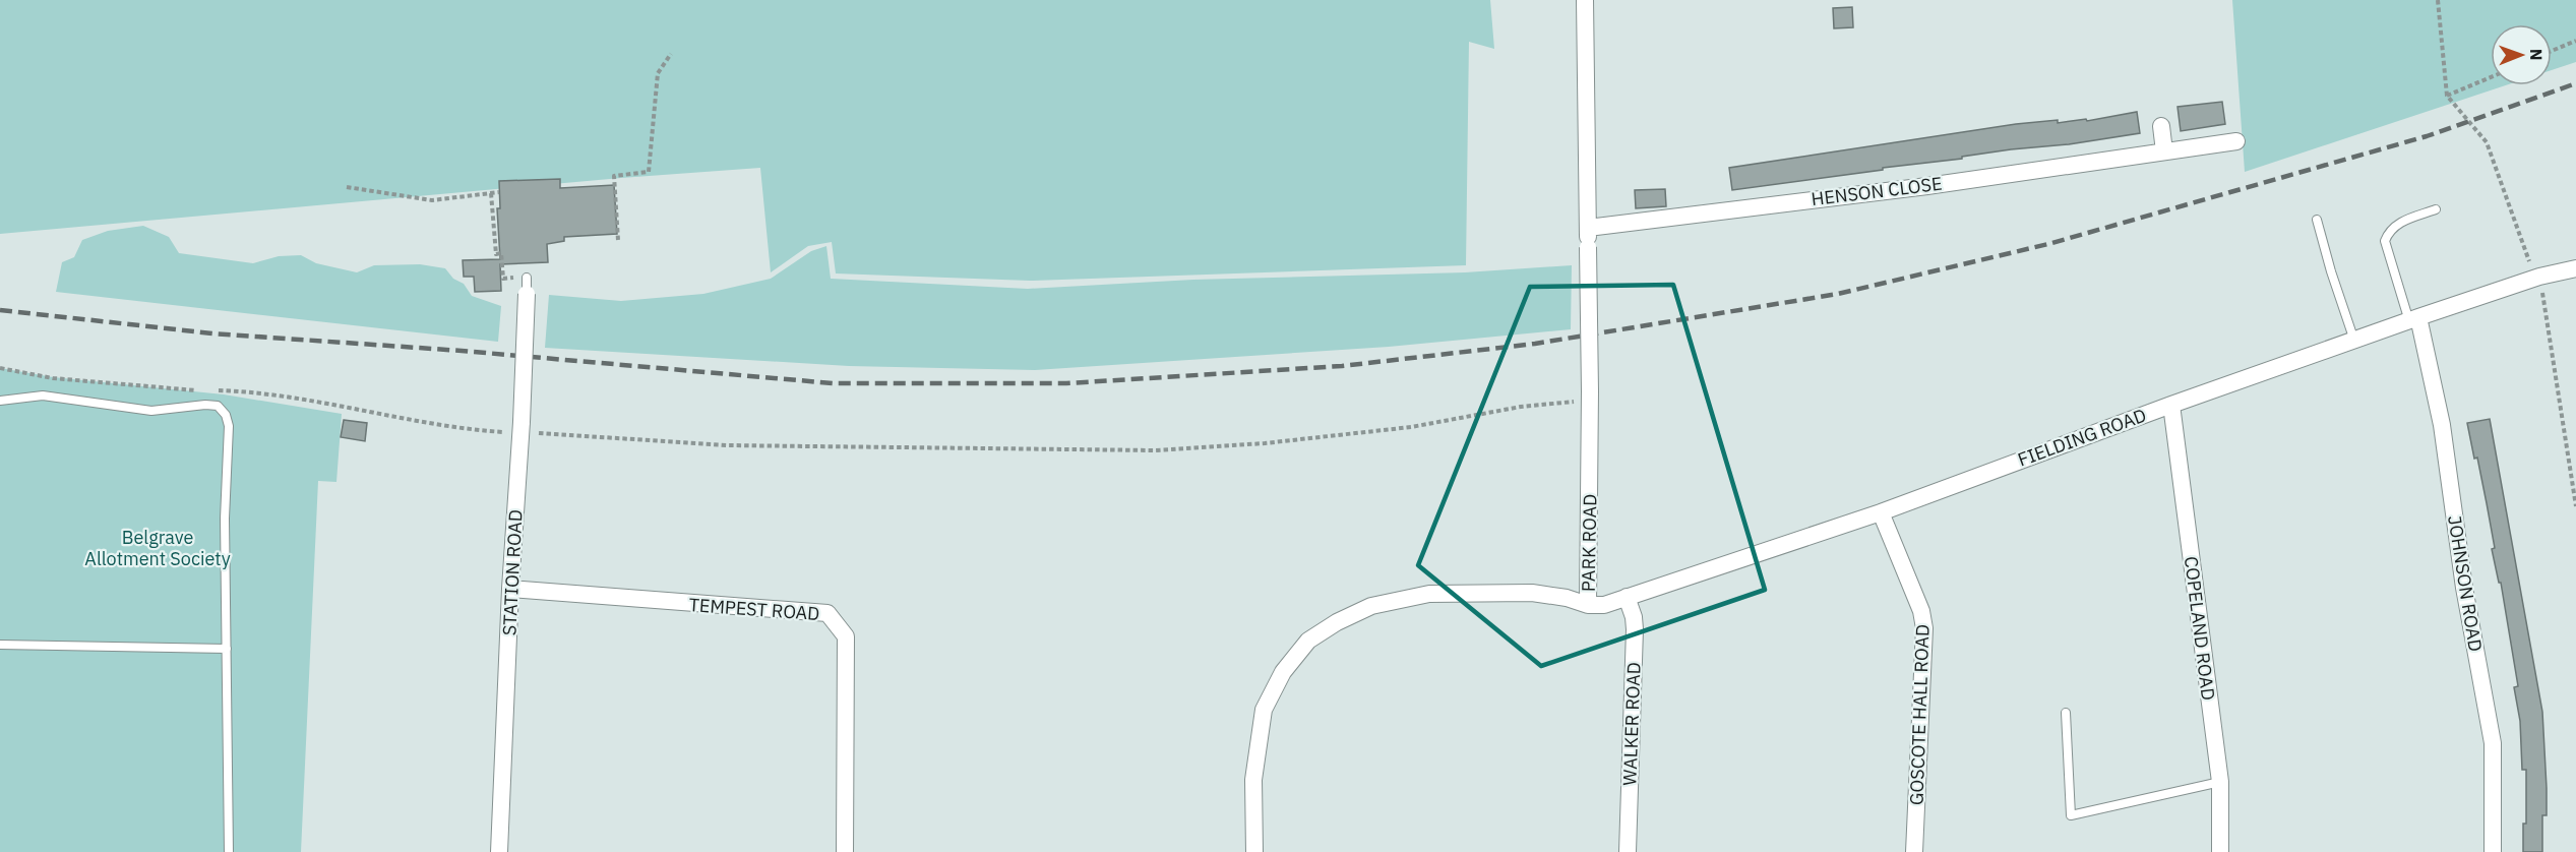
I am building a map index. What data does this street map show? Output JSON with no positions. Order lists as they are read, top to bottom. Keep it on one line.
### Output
{"streets":{"street":["HENSON CLOSE","FIELDING ROAD","PARK ROAD","STATION ROAD","JOHNSON ROAD","TEMPEST ROAD","COPELAND ROAD","GOSCOTE HALL ROAD","WALKER ROAD"]},"crossings":[["HENSON CLOSE","PARK ROAD"],["FIELDING ROAD","PARK ROAD"],["FIELDING ROAD","JOHNSON ROAD"],["FIELDING ROAD","COPELAND ROAD"],["FIELDING ROAD","GOSCOTE HALL ROAD"],["FIELDING ROAD","WALKER ROAD"],["STATION ROAD","TEMPEST ROAD"]],"parks":["Belgrave Allotment Society"],"north":"right"}
